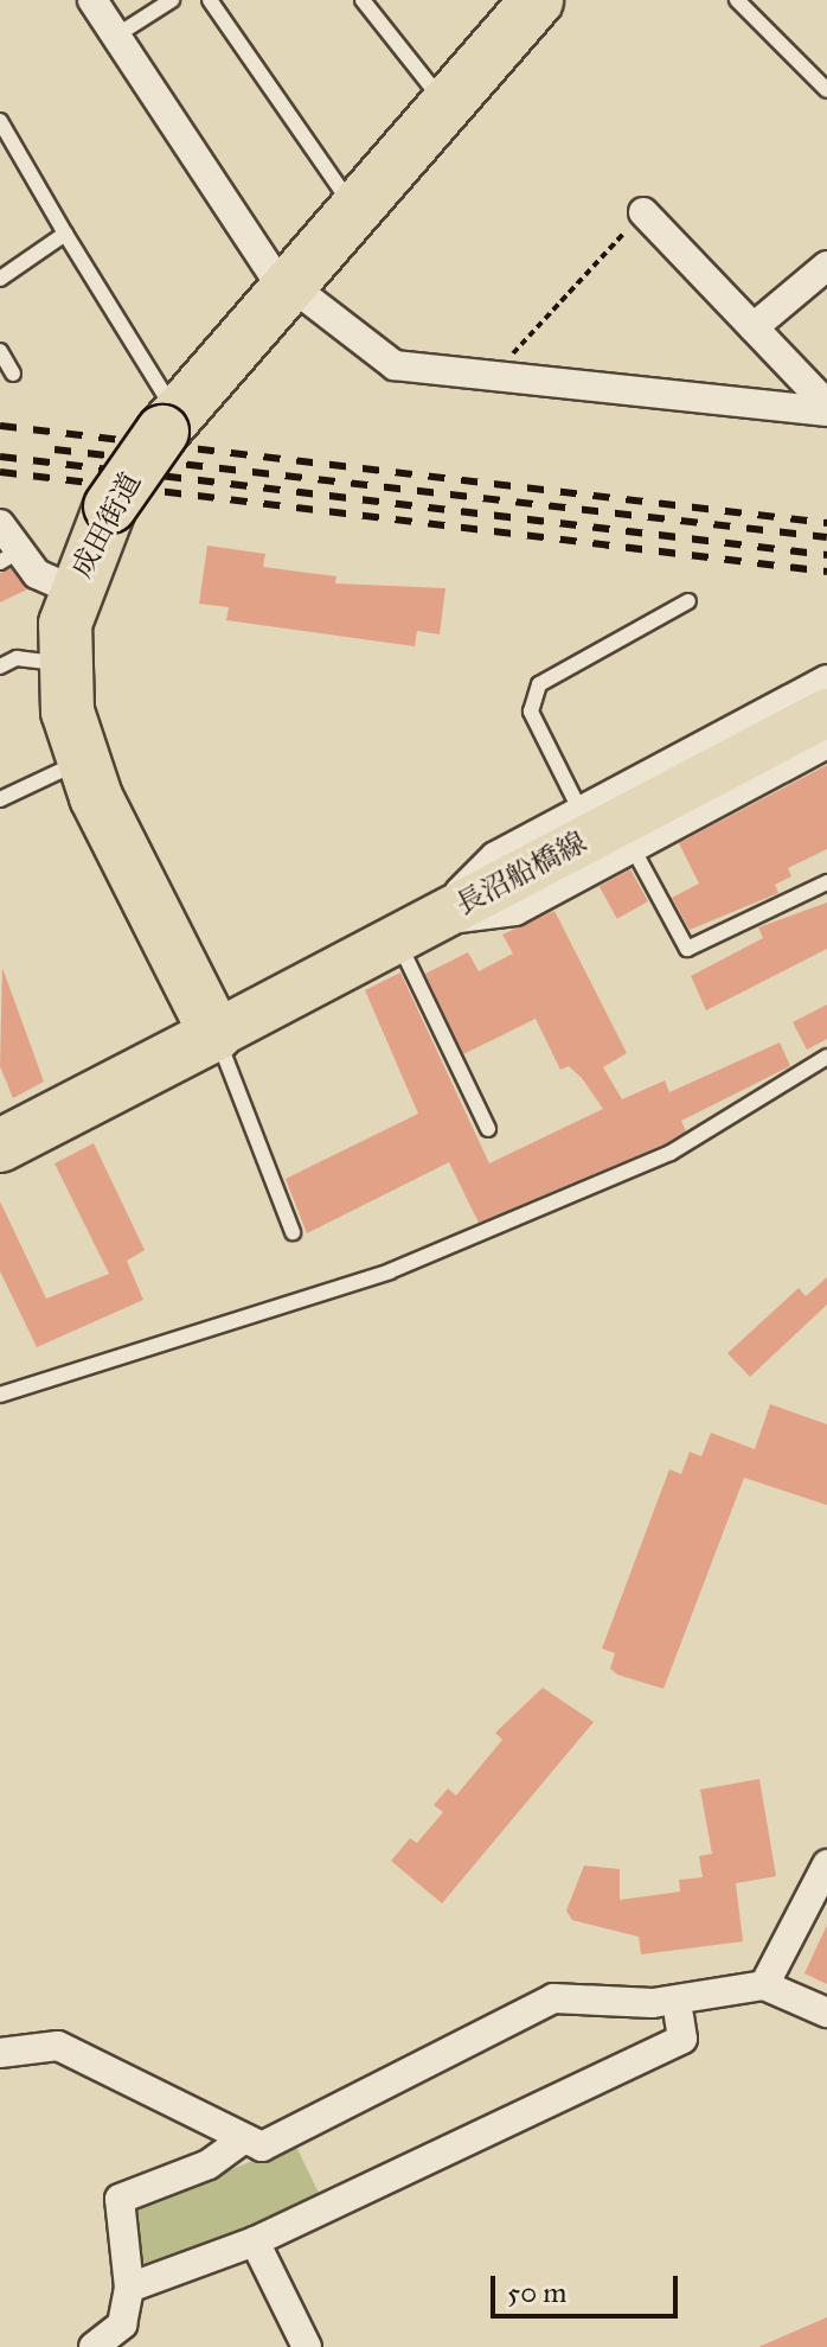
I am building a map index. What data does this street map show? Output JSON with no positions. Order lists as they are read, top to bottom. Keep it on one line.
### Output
{"streets":{"highway":["成田街道"],"main road":["長沼船橋線"]},"crossings":[["成田街道","長沼船橋線"]],"scale_bar":"50 m"}
